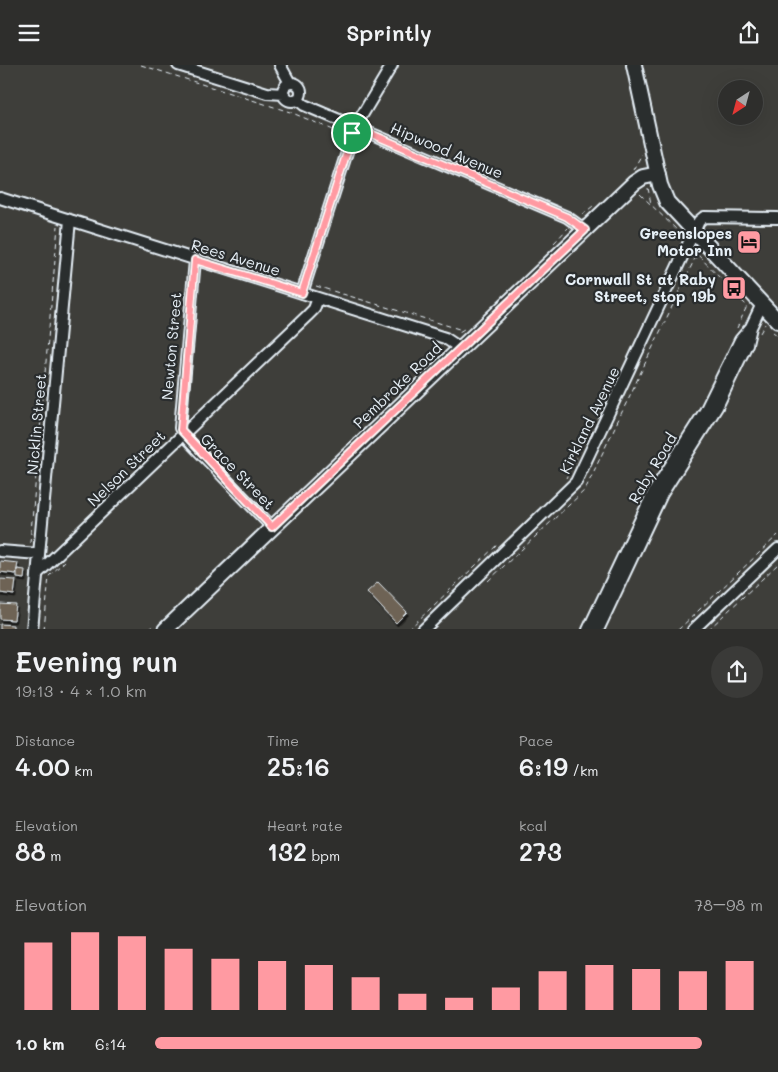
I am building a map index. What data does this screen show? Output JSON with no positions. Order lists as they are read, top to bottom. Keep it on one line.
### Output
{"streets":{"street":["Hipwood Avenue","Rees Avenue","Newton Street","Pembroke Road","Kirkland Avenue","Nicklin Street","Nelson Street","Raby Road","Grace Street"]},"crossings":[["Hipwood Avenue","Pembroke Road"],["Rees Avenue","Newton Street"],["Rees Avenue","Pembroke Road"],["Rees Avenue","Nicklin Street"],["Rees Avenue","Nelson Street"],["Newton Street","Nelson Street"],["Newton Street","Grace Street"],["Pembroke Road","Grace Street"],["Nicklin Street","Nelson Street"],["Nelson Street","Grace Street"]],"places":{"hotel":["Greenslopes Motor Inn"],"bus stop":["Cornwall St at Raby Street, stop 19b"]},"north":"bottom left","page":{"header":"Sprintly","heading":["Evening run","19:13 · 4 × 1.0 km"],"stats":[["Distance","4.00 km"],["Time","25:16"],["Pace","6:19 /km"],["Elevation","88 m"],["Heart rate","132 bpm"],["kcal","273"]],"chart":["Elevation","78–98 m"],"list":[{"name":"1.0 km","note":"6:14"}]}}
